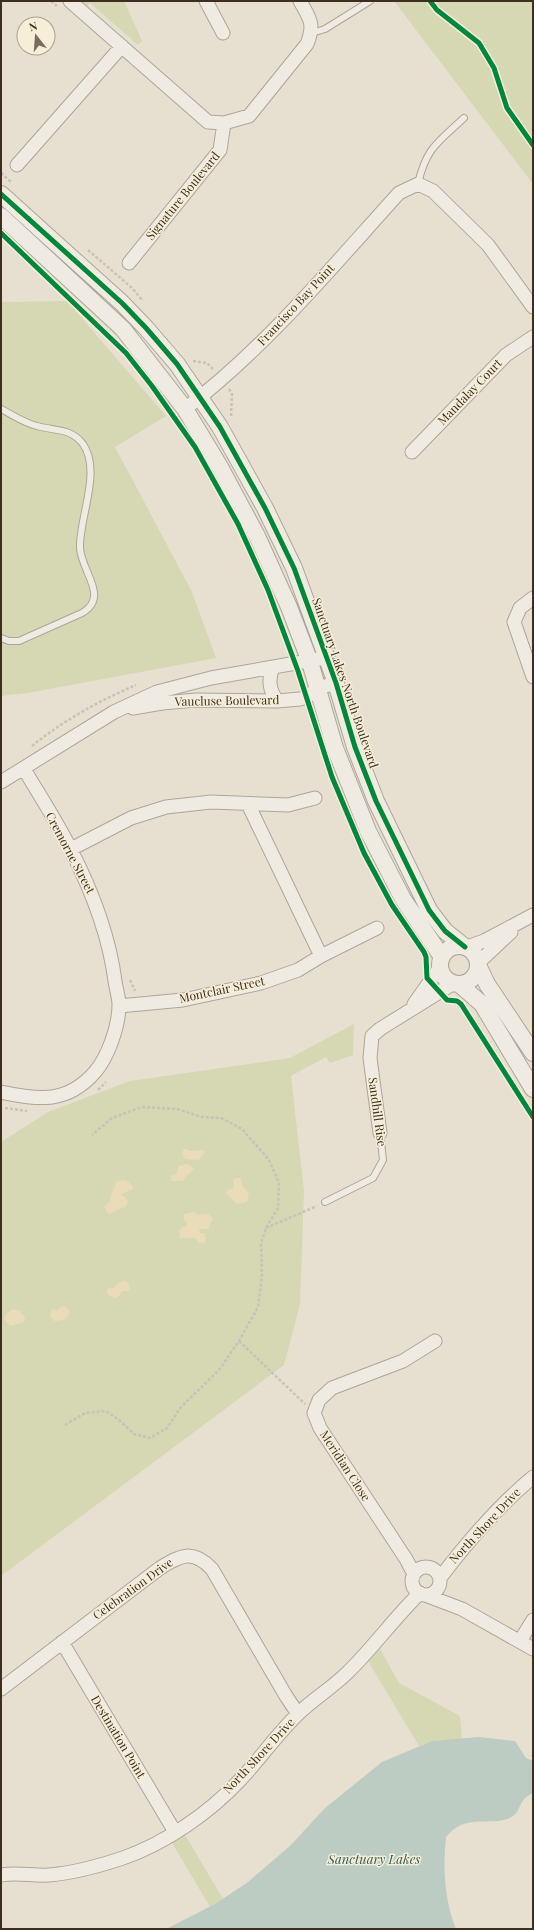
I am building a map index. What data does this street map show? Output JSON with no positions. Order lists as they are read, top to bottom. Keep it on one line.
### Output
{"streets":{"street":["Signature Boulevard","Francisco Bay Point","Mandalay Court","Sanctuary Lakes North Boulevard","Vaucluse Boulevard","Cremorne Street","Montclair Street","Sandhill Rise","Meridian Close","North Shore Drive","Celebration Drive","Destination Point"]},"crossings":[["Francisco Bay Point","Sanctuary Lakes North Boulevard"],["Sanctuary Lakes North Boulevard","Vaucluse Boulevard"],["Sanctuary Lakes North Boulevard","Sandhill Rise"],["Vaucluse Boulevard","Cremorne Street"],["Cremorne Street","Montclair Street"],["Meridian Close","North Shore Drive"],["North Shore Drive","Celebration Drive"],["North Shore Drive","Destination Point"],["Celebration Drive","Destination Point"]],"water":["Sanctuary Lakes"],"north":"top"}
